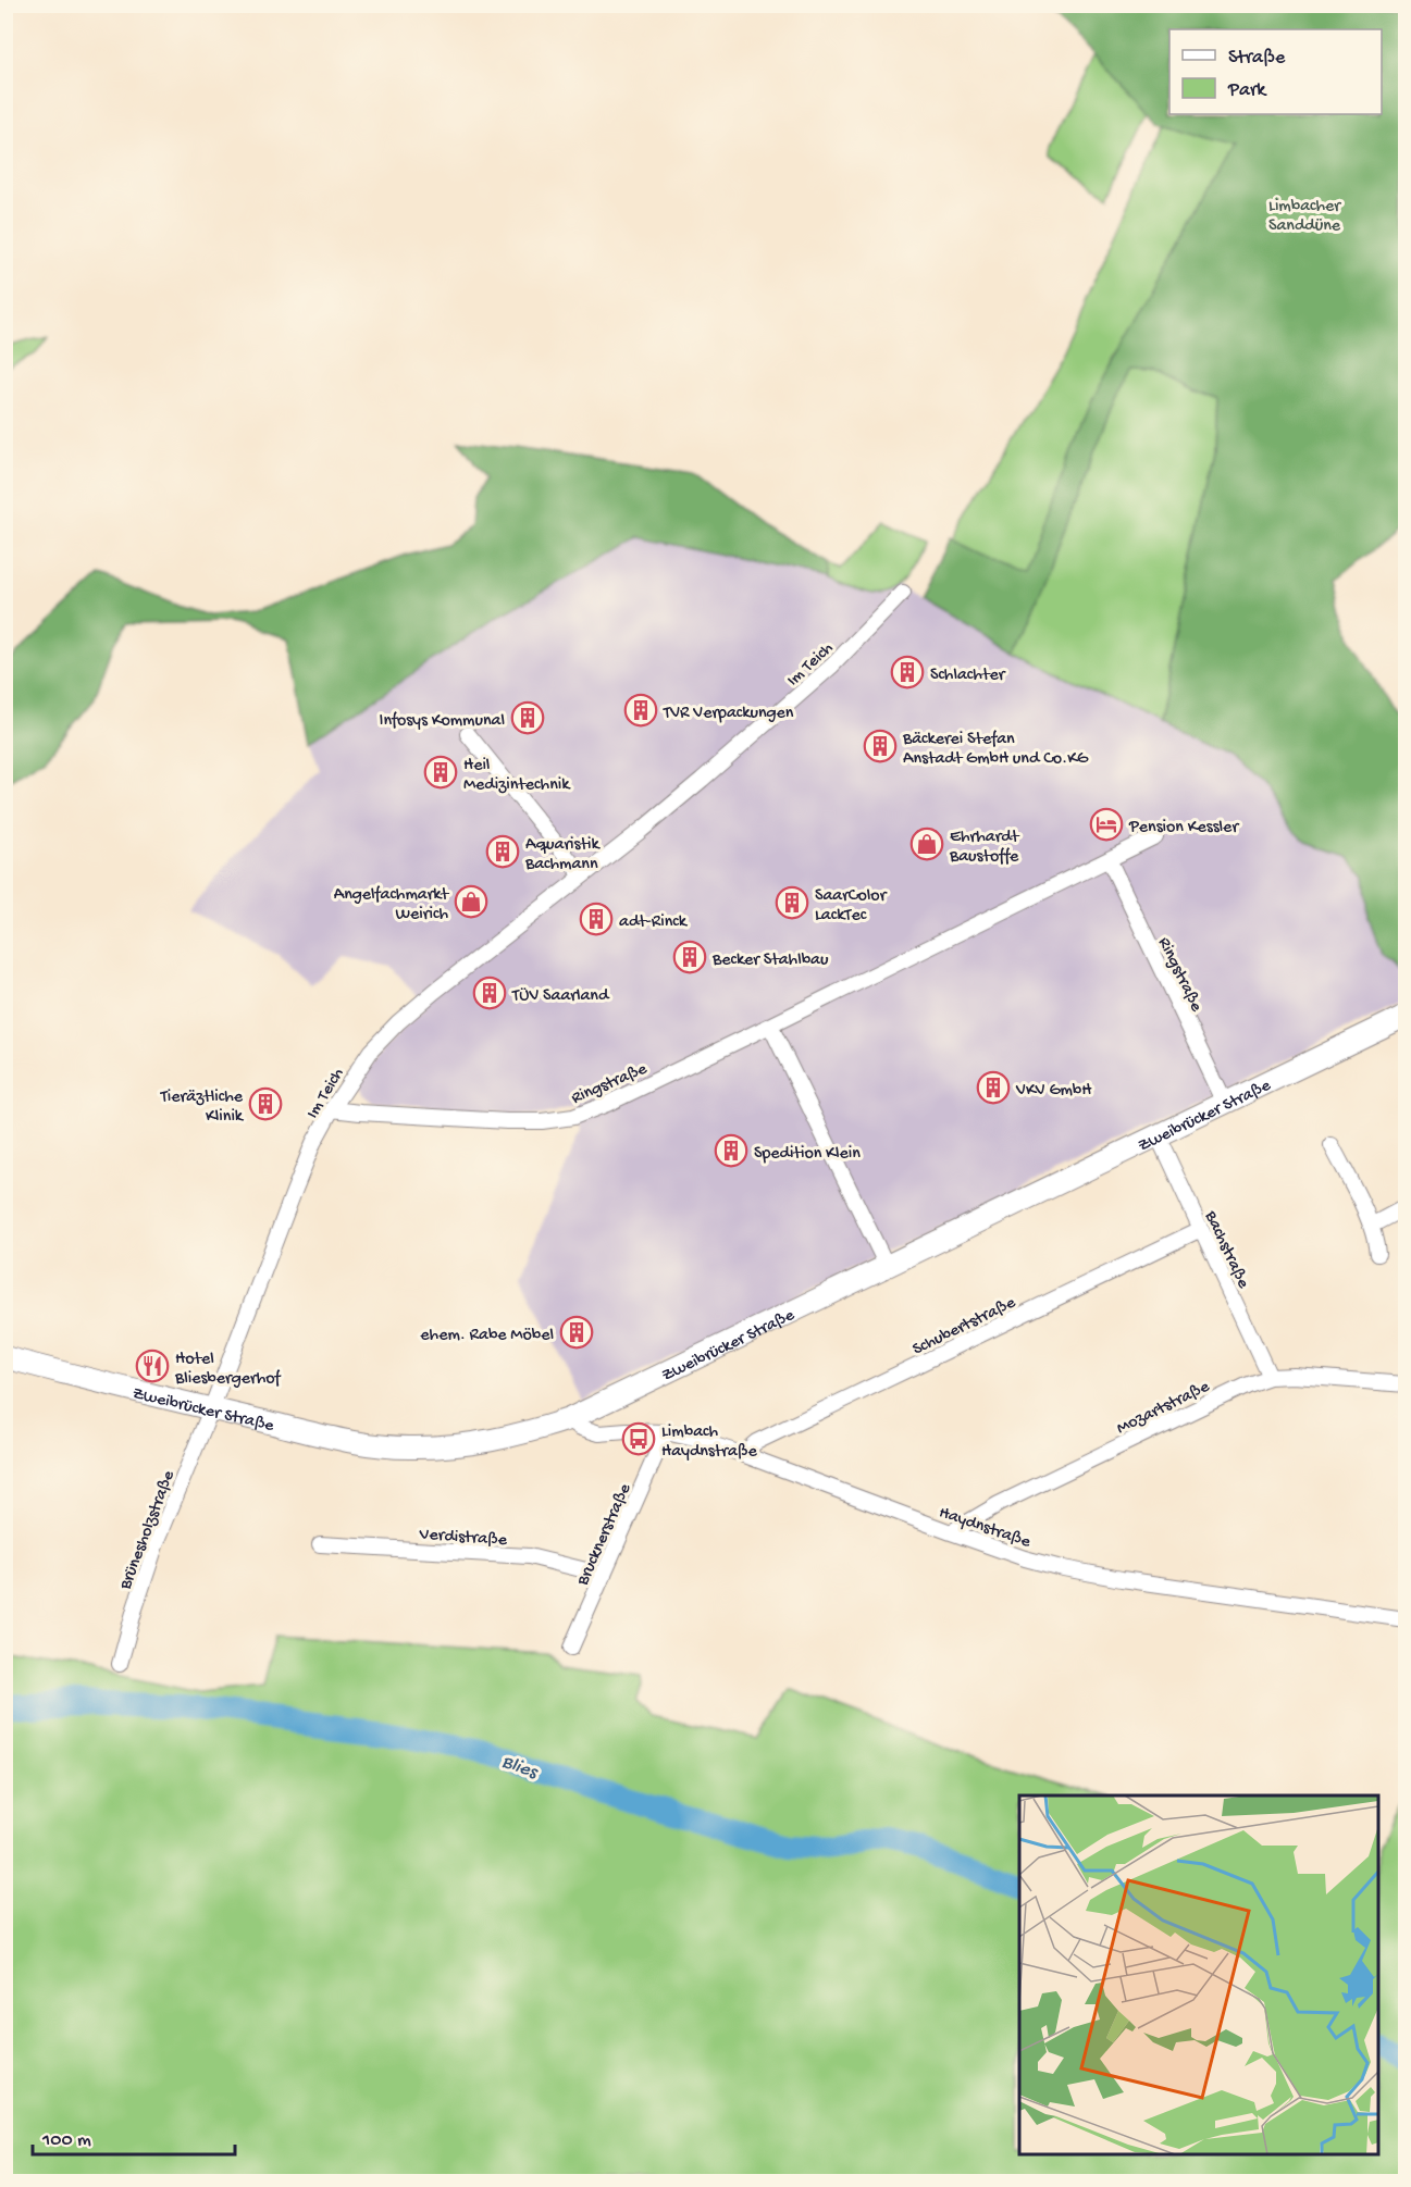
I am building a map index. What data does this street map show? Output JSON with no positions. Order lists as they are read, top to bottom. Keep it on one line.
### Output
{"streets":{"street":["Im Teich","Ringstraße","Zweibrücker Straße","Bachstraße","Schubertstraße","Mozartstraße","Haydnstraße","Brünesholzstraße","Brucknerstraße","Verdistraße"]},"crossings":[["Im Teich","Ringstraße"],["Im Teich","Zweibrücker Straße"],["Im Teich","Brünesholzstraße"],["Ringstraße","Zweibrücker Straße"],["Zweibrücker Straße","Bachstraße"],["Zweibrücker Straße","Haydnstraße"],["Zweibrücker Straße","Brünesholzstraße"],["Bachstraße","Schubertstraße"],["Bachstraße","Mozartstraße"],["Schubertstraße","Haydnstraße"],["Mozartstraße","Haydnstraße"],["Haydnstraße","Brucknerstraße"],["Brucknerstraße","Verdistraße"]],"water":["Blies"],"parks":["Limbacher Sanddüne"],"places":{"building":["Schlachter","TVR Verpackungen","Infosys Kommunal","Bäckerei Stefan Anstadt GmbH und Co.KG","Heil Medizintechnik","Aquaristik Bachmann","SaarColor LackTec","adt-Rinck","Becker Stahlbau","TÜV Saarland","VKV GmbH","Tieräztliche Klinik","Spedition Klein","ehem. Rabe Möbel"],"hotel":["Pension Kessler"],"shop":["Ehrhardt Baustoffe","Angelfachmarkt Weirich"],"restaurant":["Hotel Bliesbergerhof"],"bus stop":["Limbach Haydnstraße"]},"legend":["Straße","Park"],"scale_bar":"100 m"}
